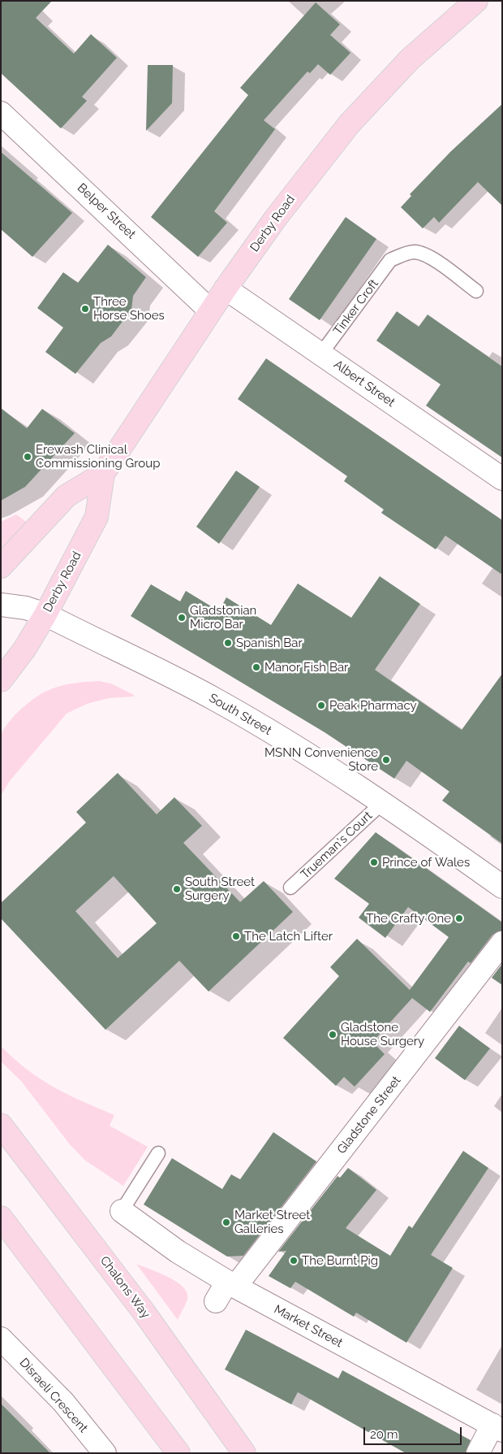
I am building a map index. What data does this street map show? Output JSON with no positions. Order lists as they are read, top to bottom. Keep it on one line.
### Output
{"streets":{"main road":["Derby Road","Chalons Way"],"street":["Belper Street","Albert Street","South Street","Gladstone Street","Market Street","Disraeli Crescent"],"lane":["Tinker Croft","Trueman's Court"]},"crossings":[["Belper Street","Derby Road"],["Derby Road","Albert Street"],["Derby Road","South Street"],["Tinker Croft","Albert Street"],["South Street","Trueman's Court"],["Gladstone Street","Market Street"]],"places":["Three Horse Shoes","Erewash Clinical Commissioning Group","Gladstonian Micro Bar","Spanish Bar","Manor Fish Bar","Peak Pharmacy","MSNN Convenience Store","Prince of Wales","South Street Surgery","The Crafty One","The Latch Lifter","Gladstone House Surgery","Market Street Galleries","The Burnt Pig"],"scale_bar":"20 m"}
